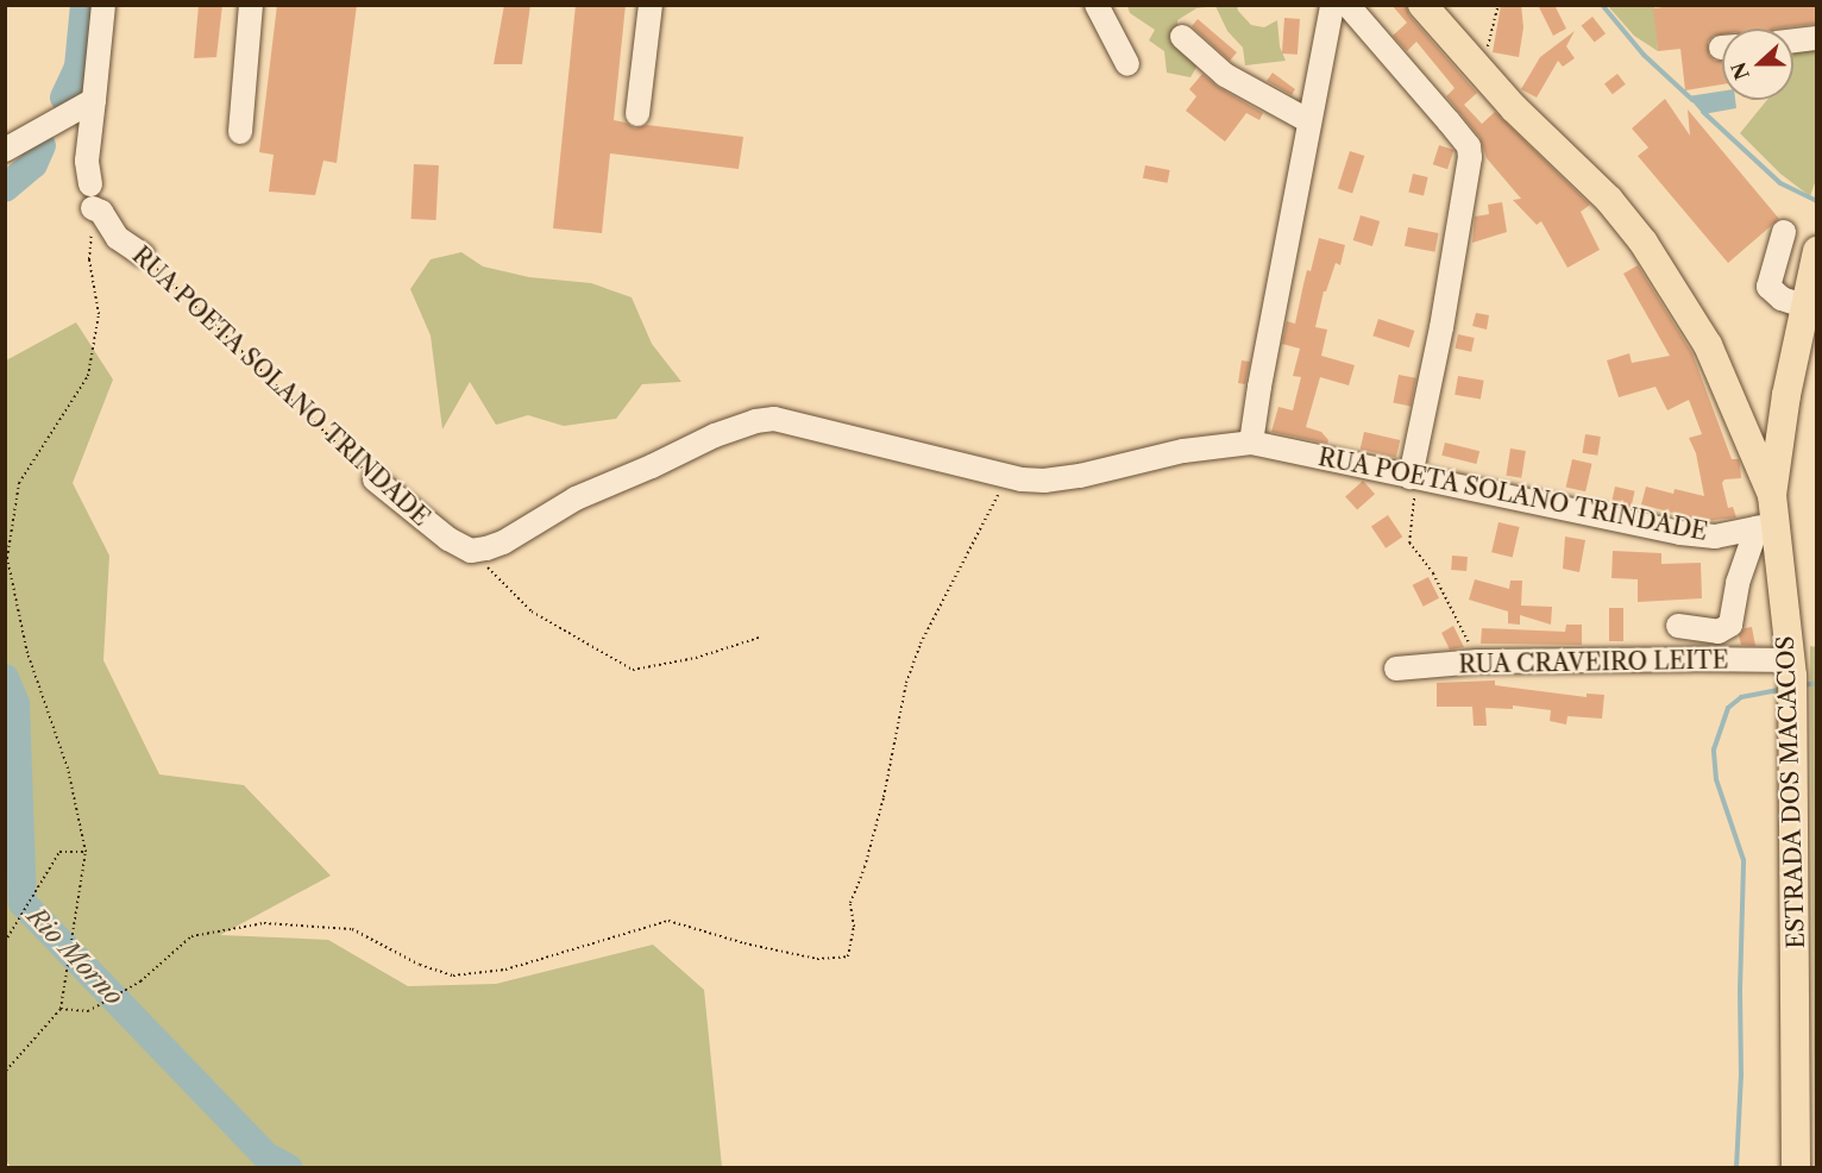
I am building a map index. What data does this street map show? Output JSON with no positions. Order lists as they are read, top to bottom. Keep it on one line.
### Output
{"streets":{"main road":["ESTRADA DOS MACACOS"],"street":["RUA POETA SOLANO TRINDADE","RUA CRAVEIRO LEITE"]},"crossings":[["RUA POETA SOLANO TRINDADE","ESTRADA DOS MACACOS"],["RUA CRAVEIRO LEITE","ESTRADA DOS MACACOS"]],"water":["Rio Morno"],"north":"left"}
